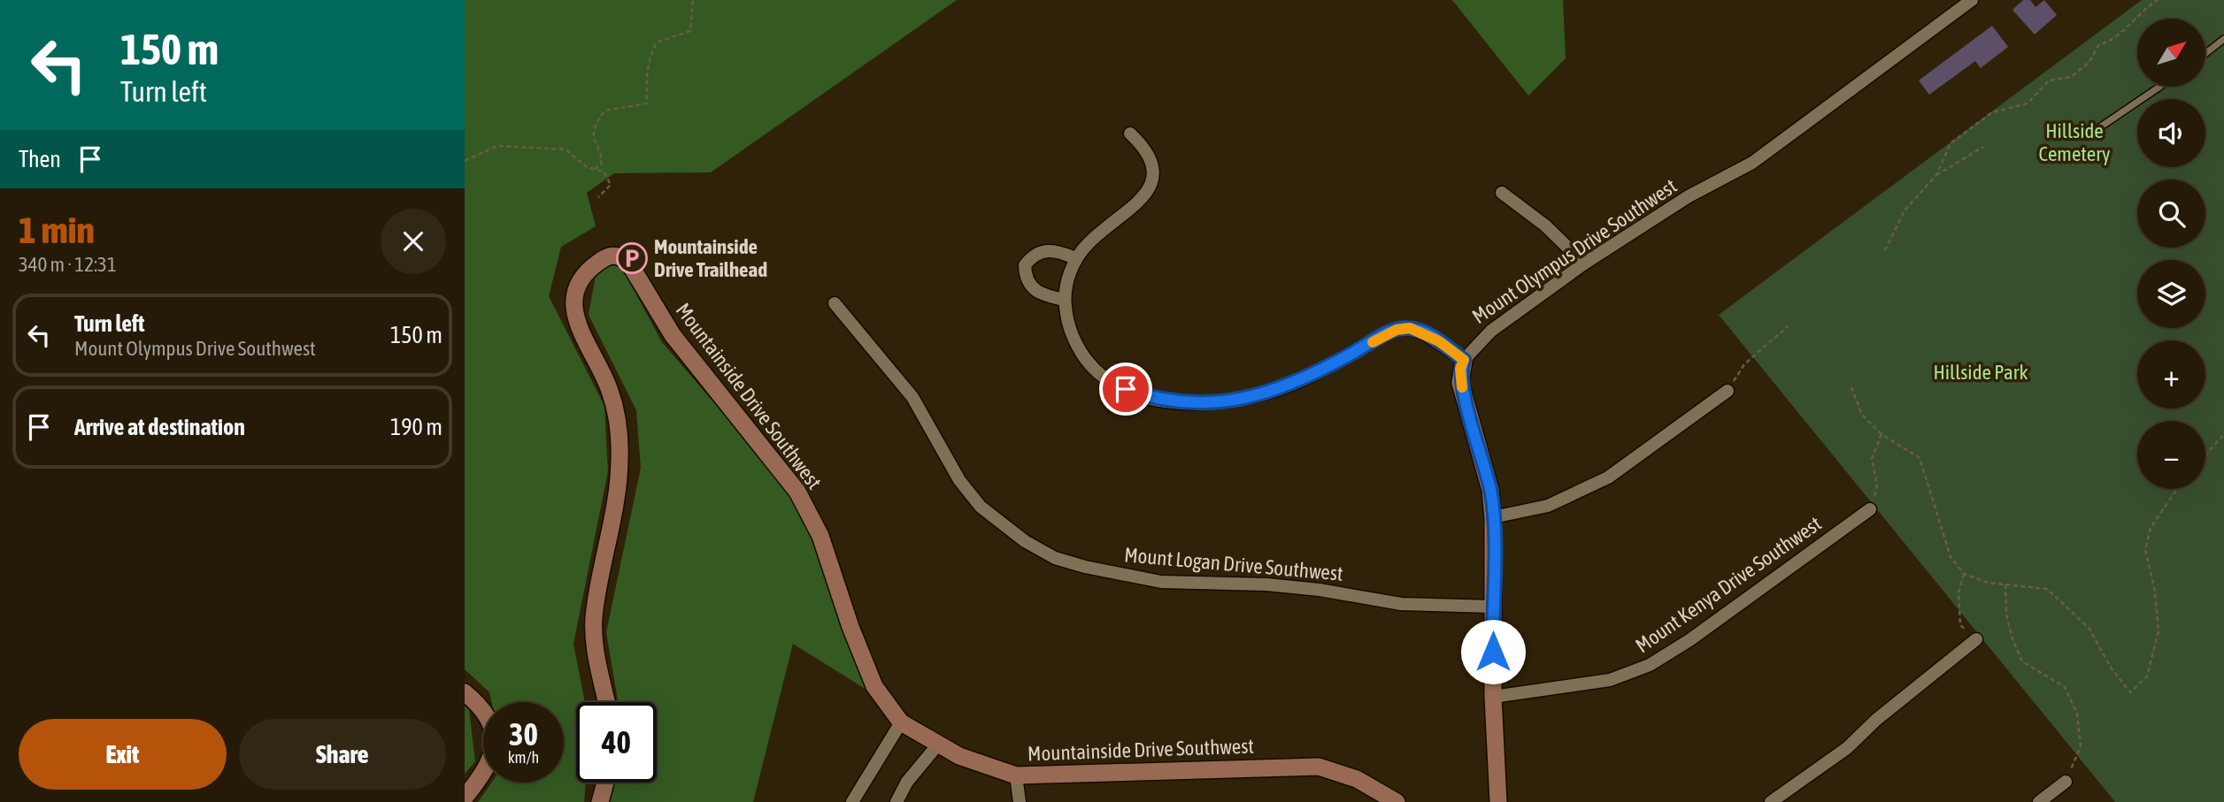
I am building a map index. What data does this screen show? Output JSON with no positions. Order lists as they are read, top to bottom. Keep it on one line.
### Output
{"streets":{"street":["Mount Olympus Drive Southwest","Mountainside Drive Southwest","Mount Logan Drive Southwest","Mount Kenya Drive Southwest"]},"parks":["Hillside Cemetery","Hillside Park"],"places":{"parking":["Mountainside Drive Trailhead"]},"north":"top right","page":{"turn":["150 m","Turn left"],"map_buttons":["+","−"],"then":"Then","heading":["1 min","340 m · 12:31"],"list":[{"name":"Turn left","note":"Mount Olympus Drive Southwest","value":"150 m"},{"name":"Arrive at destination","value":"190 m"}],"speed":"30 km/h","limit":"40","buttons":["Exit","Share"]}}
